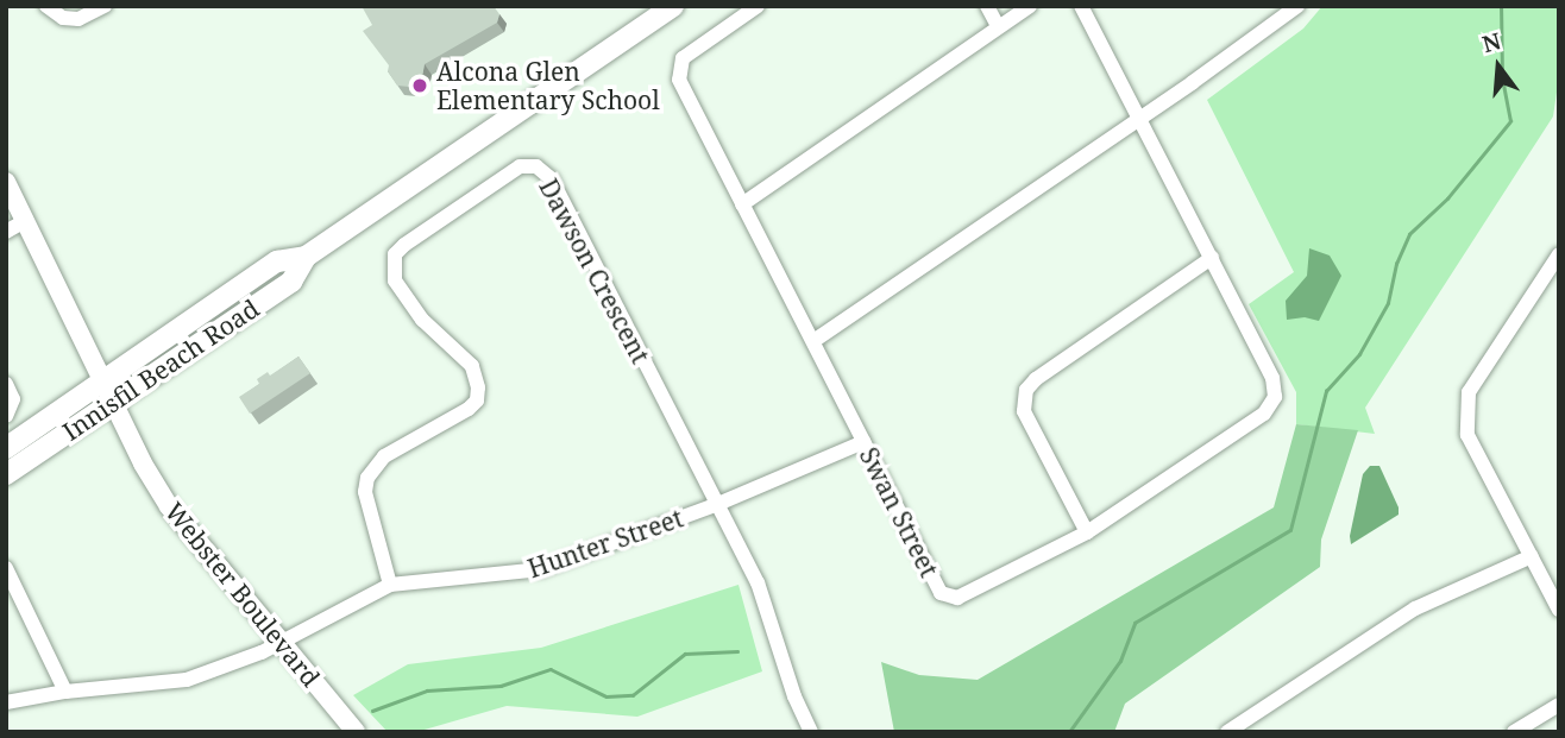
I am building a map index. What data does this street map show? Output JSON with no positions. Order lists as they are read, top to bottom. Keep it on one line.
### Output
{"streets":{"main road":["Innisfil Beach Road"],"street":["Dawson Crescent","Swan Street","Hunter Street","Webster Boulevard"]},"crossings":[["Dawson Crescent","Hunter Street"],["Innisfil Beach Road","Webster Boulevard"],["Swan Street","Hunter Street"],["Hunter Street","Webster Boulevard"]],"places":["Alcona Glen Elementary School"],"north":"top"}
